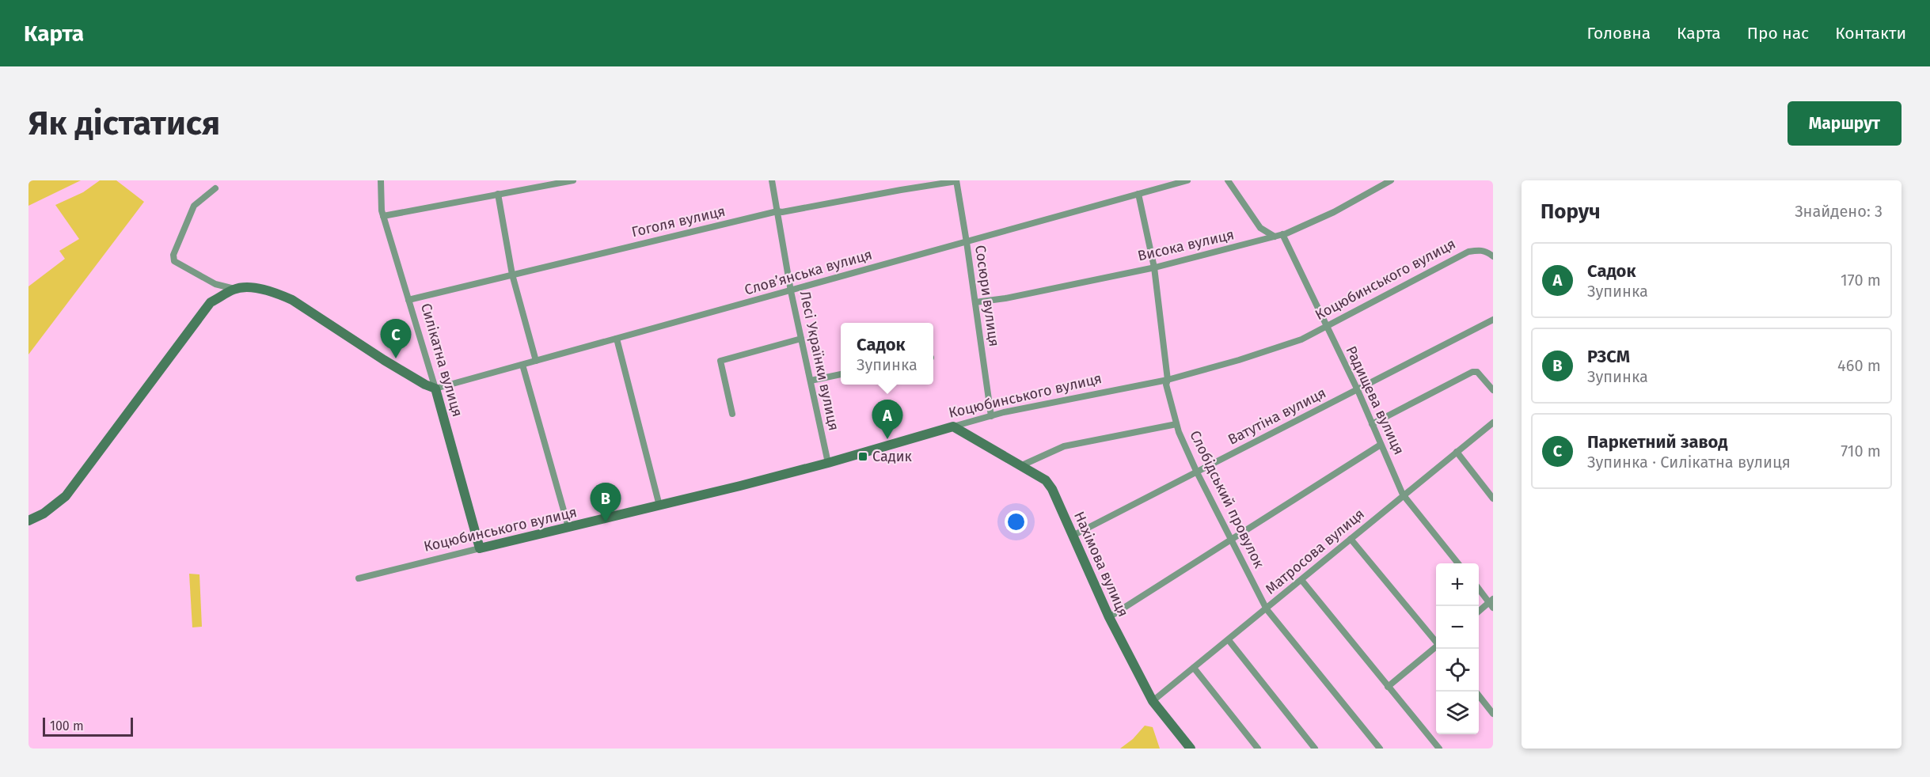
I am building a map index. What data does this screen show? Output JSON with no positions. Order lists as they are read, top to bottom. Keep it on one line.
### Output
{"streets":{"street":["Гоголя вулиця","Висока вулиця","Слов’янська вулиця","Коцюбинського вулиця","Сосюри вулиця","Силікатна вулиця","Лесі Українки вулиця","Радищева вулиця","Ватутіна вулиця","Слобідський провулок","Матросова вулиця","Нахімова вулиця"]},"crossings":[["Гоголя вулиця","Сосюри вулиця"],["Гоголя вулиця","Силікатна вулиця"],["Гоголя вулиця","Лесі Українки вулиця"],["Висока вулиця","Сосюри вулиця"],["Висока вулиця","Радищева вулиця"],["Висока вулиця","Слобідський провулок"],["Слов’янська вулиця","Сосюри вулиця"],["Слов’янська вулиця","Силікатна вулиця"],["Слов’янська вулиця","Лесі Українки вулиця"],["Слов’янська вулиця","Слобідський провулок"],["Коцюбинського вулиця","Сосюри вулиця"],["Коцюбинського вулиця","Силікатна вулиця"],["Коцюбинського вулиця","Лесі Українки вулиця"],["Коцюбинського вулиця","Радищева вулиця"],["Коцюбинського вулиця","Слобідський провулок"],["Коцюбинського вулиця","Нахімова вулиця"],["Радищева вулиця","Ватутіна вулиця"],["Радищева вулиця","Матросова вулиця"],["Ватутіна вулиця","Слобідський провулок"],["Ватутіна вулиця","Нахімова вулиця"],["Слобідський провулок","Матросова вулиця"],["Матросова вулиця","Нахімова вулиця"]],"places":{"transit":["Садик"]},"scale_bar":"100 m","page":{"header":"Карта","nav":["Головна","Карта","Про нас","Контакти"],"buttons":"Маршрут","title":"Як дістатися","heading":["Поруч","Знайдено: 3"],"list":[{"mark":"A","name":"Садок","note":"Зупинка","value":"170 m"},{"mark":"B","name":"РЗСМ","note":"Зупинка","value":"460 m"},{"mark":"C","name":"Паркетний завод","note":"Зупинка · Силікатна вулиця","value":"710 m"}],"pins":["C","A","B"],"popup":["Садок","Зупинка"],"map_buttons":["+","−"],"scale":"100 m"}}
